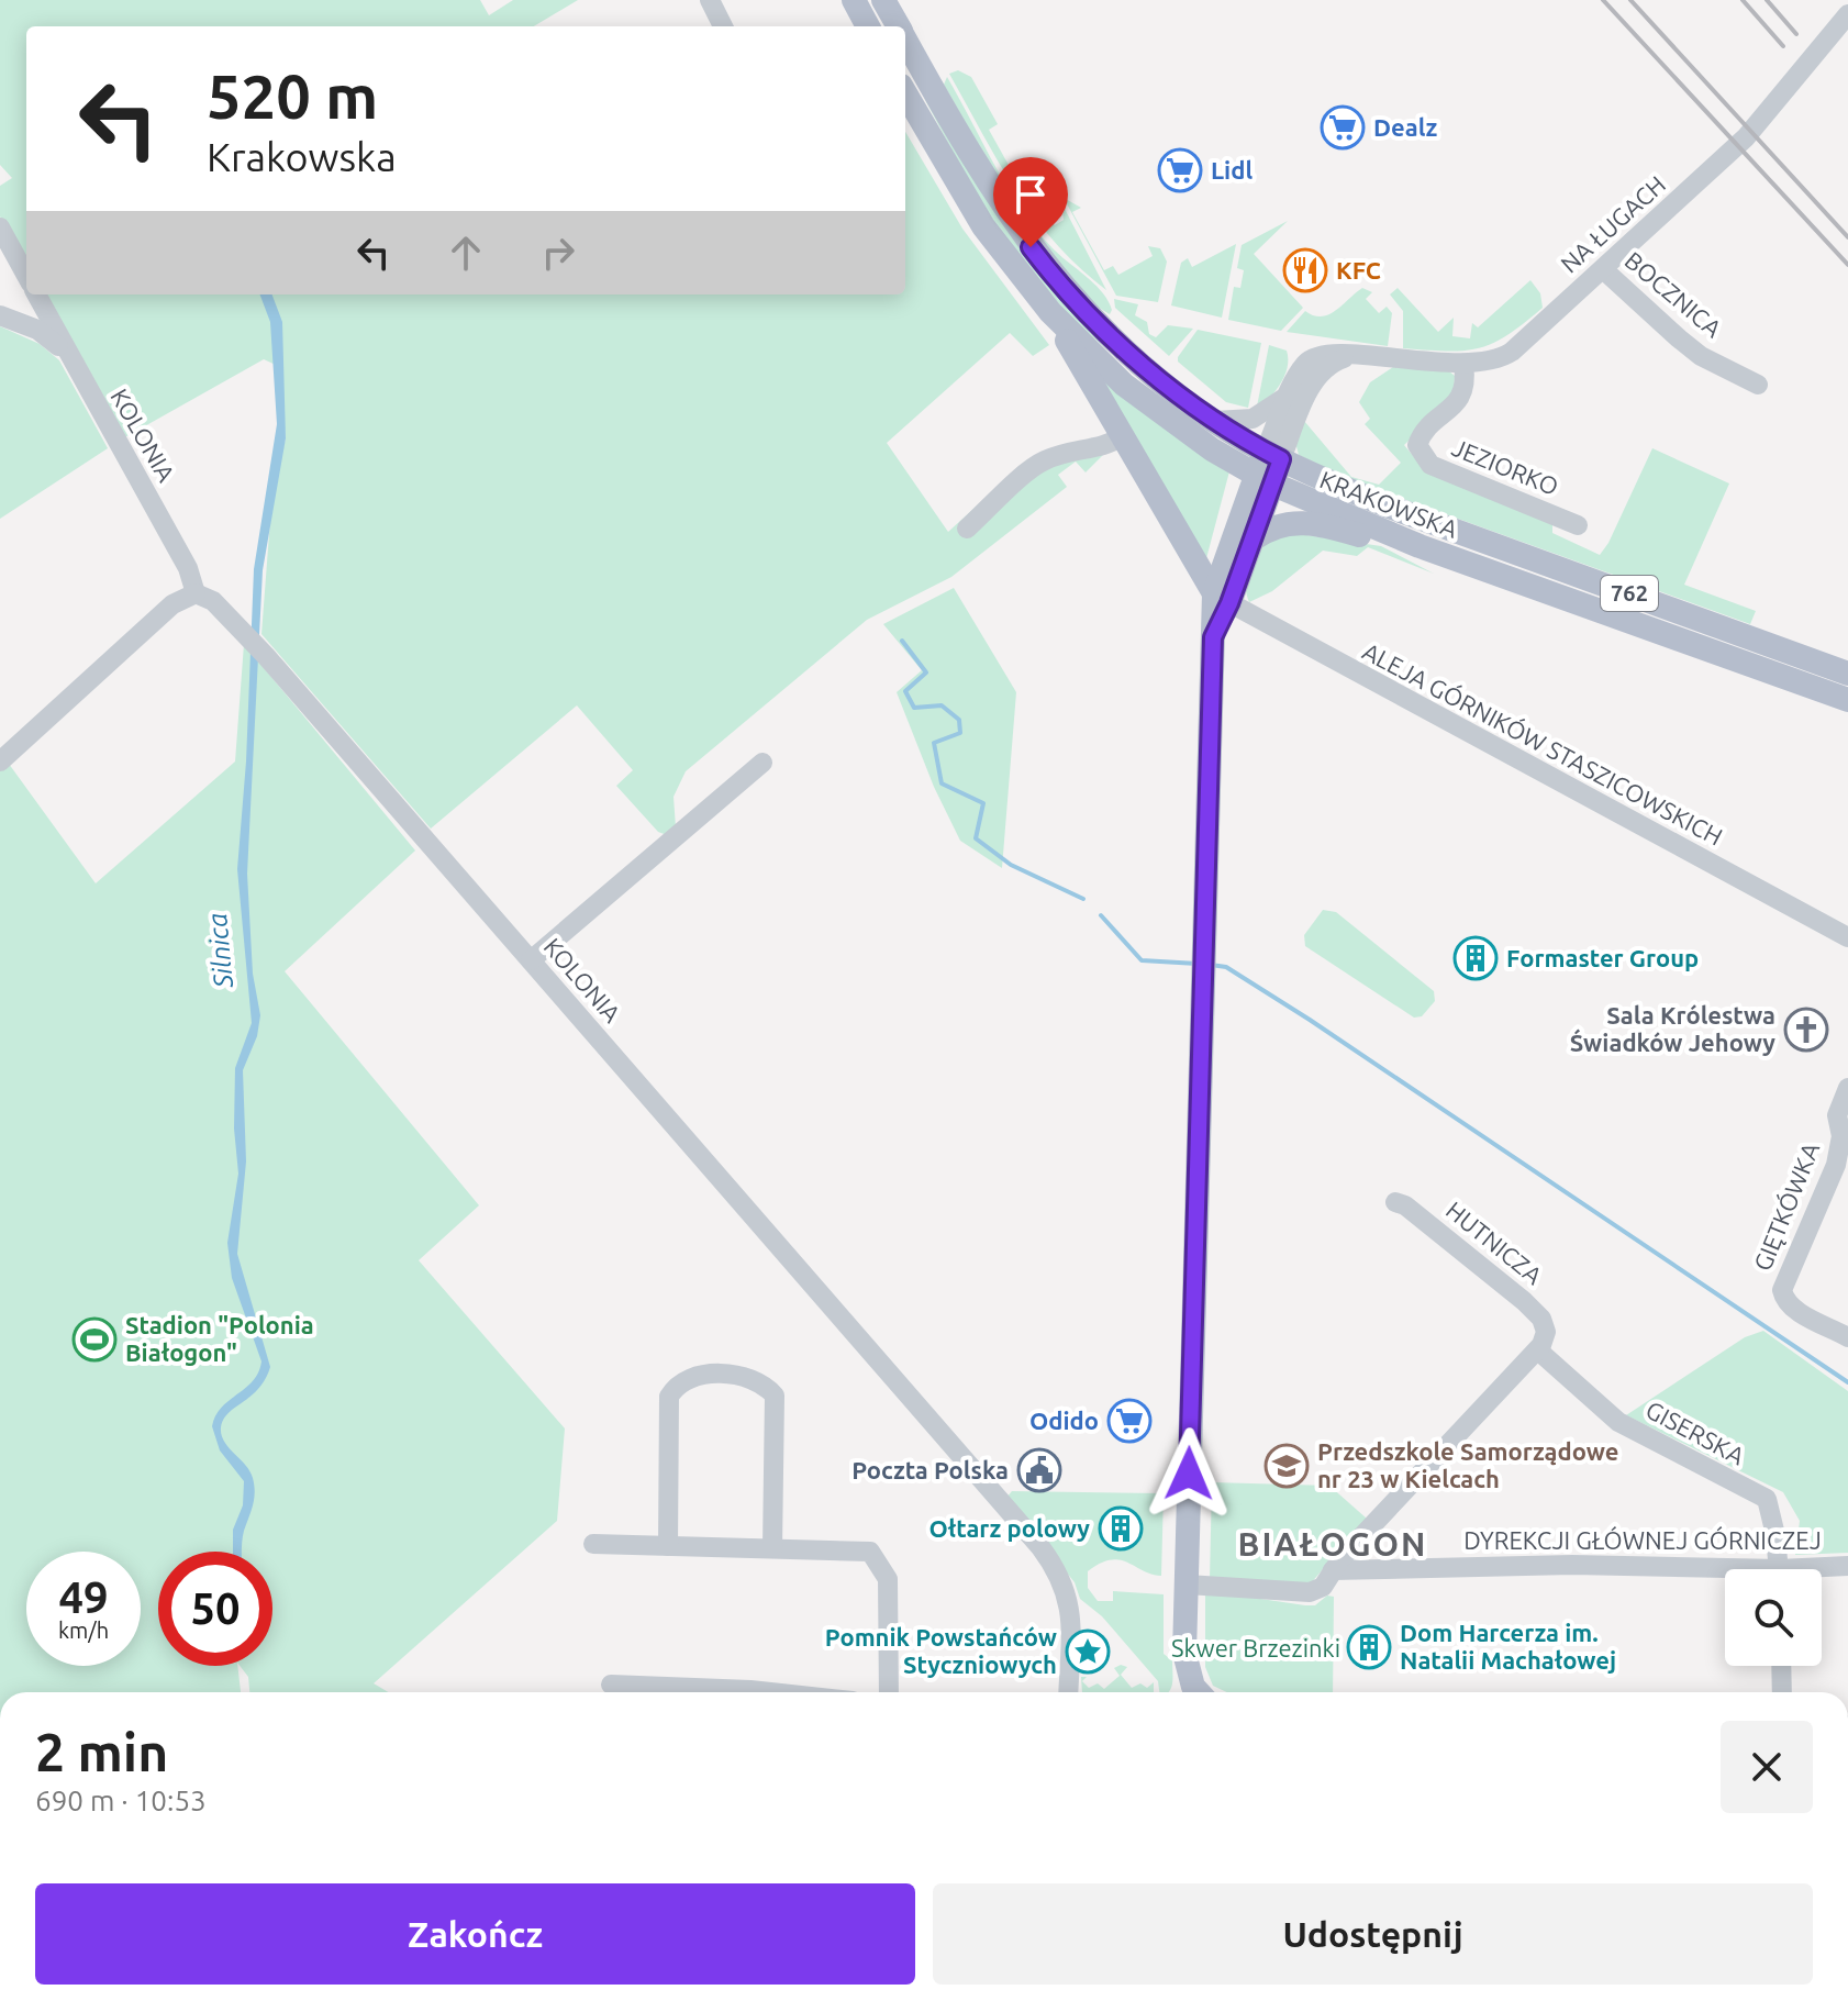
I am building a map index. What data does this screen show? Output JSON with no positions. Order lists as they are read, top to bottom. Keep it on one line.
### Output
{"streets":{"main road":["KRAKOWSKA","762"],"street":["NA ŁUGACH","BOCZNICA","KOLONIA","JEZIORKO","ALEJA GÓRNIKÓW STASZICOWSKICH","GIĘTKÓWKA","HUTNICZA","GISERSKA","DYREKCJI GŁÓWNEJ GÓRNICZEJ"]},"crossings":[["NA ŁUGACH","BOCZNICA"],["NA ŁUGACH","JEZIORKO"],["NA ŁUGACH","KRAKOWSKA"],["HUTNICZA","GISERSKA"]],"districts":["BIAŁOGON"],"water":["Silnica"],"parks":["Skwer Brzezinki"],"places":{"supermarket":["Dealz","Lidl","Odido"],"restaurant":["KFC"],"building":["Formaster Group","Ołtarz polowy","Dom Harcerza im. Natalii Machałowej"],"church":["Sala Królestwa Świadków Jehowy"],"sports":["Stadion \"Polonia Białogon\""],"school or university":["Przedszkole Samorządowe nr 23 w Kielcach"],"public building":["Poczta Polska"],"place":["Pomnik Powstańców Styczniowych"]},"page":{"turn":["520 m","Krakowska"],"speed":"49 km/h","limit":"50","heading":["2 min","690 m · 10:53"],"buttons":["Zakończ","Udostępnij"]}}
